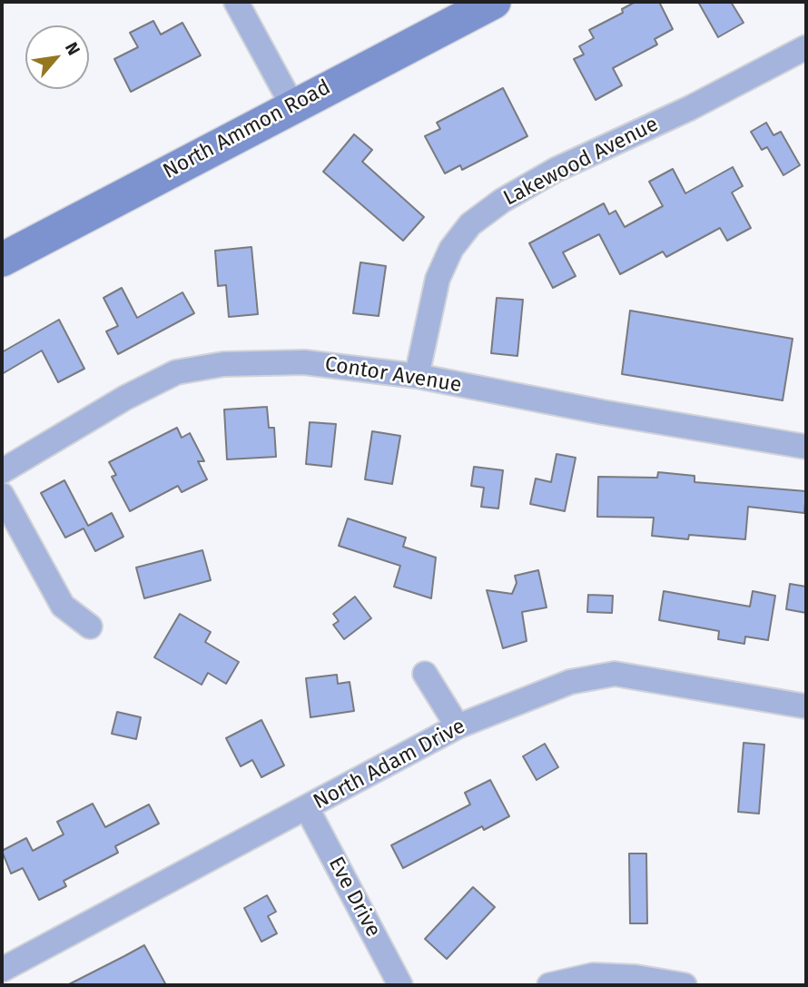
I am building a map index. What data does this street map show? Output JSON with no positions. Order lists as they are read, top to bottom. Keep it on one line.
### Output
{"streets":{"main road":["North Ammon Road"],"street":["Lakewood Avenue","Contor Avenue","North Adam Drive","Eve Drive"]},"crossings":[["Lakewood Avenue","Contor Avenue"],["North Adam Drive","Eve Drive"]],"north":"top right"}
